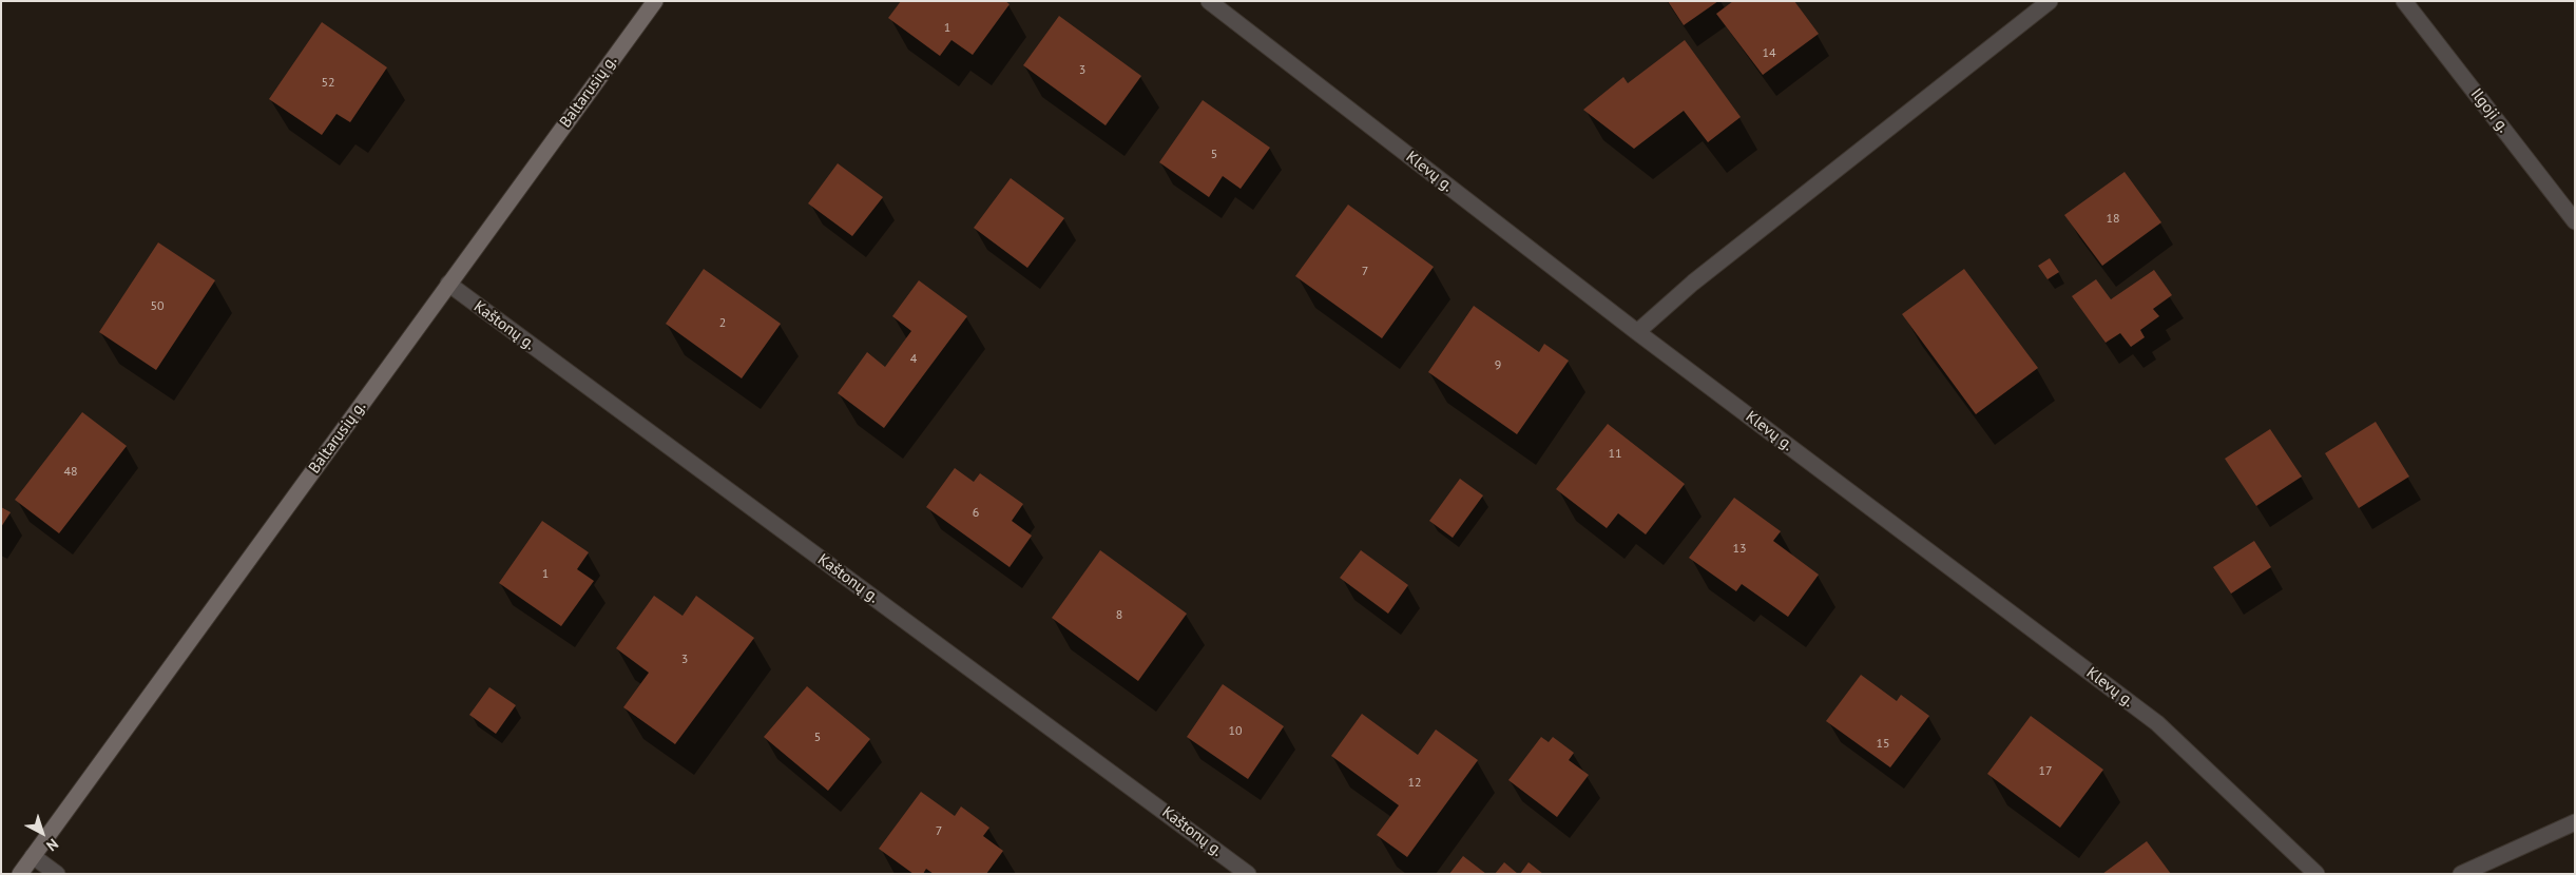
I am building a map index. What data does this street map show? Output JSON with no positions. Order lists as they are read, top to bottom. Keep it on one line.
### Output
{"streets":{"main road":["Baltarusių g."],"street":["Ilgoji g.","Klevų g.","Kaštonų g."]},"crossings":[["Baltarusių g.","Kaštonų g."]],"house_numbers":["1","14","3","52","5","18","7","50","2","4","9","11","48","6","13","1","8","3","10","5","15","17","12","7"],"north":"bottom right"}
